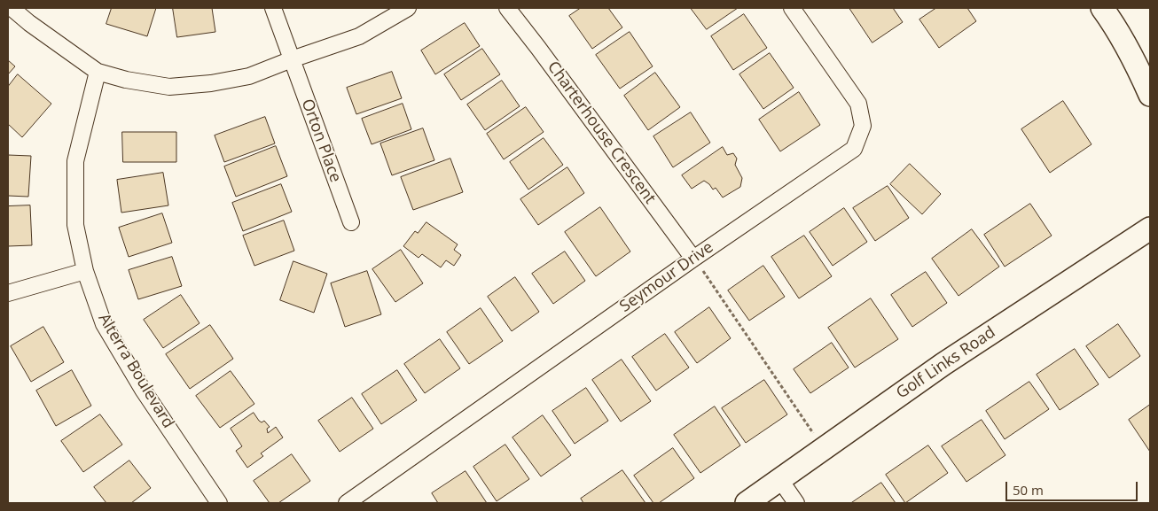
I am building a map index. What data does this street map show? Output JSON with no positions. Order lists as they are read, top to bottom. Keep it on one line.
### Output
{"streets":{"main road":["Golf Links Road"],"street":["Charterhouse Crescent","Orton Place","Seymour Drive","Alterra Boulevard"]},"crossings":[["Charterhouse Crescent","Seymour Drive"]],"scale_bar":"50 m"}
